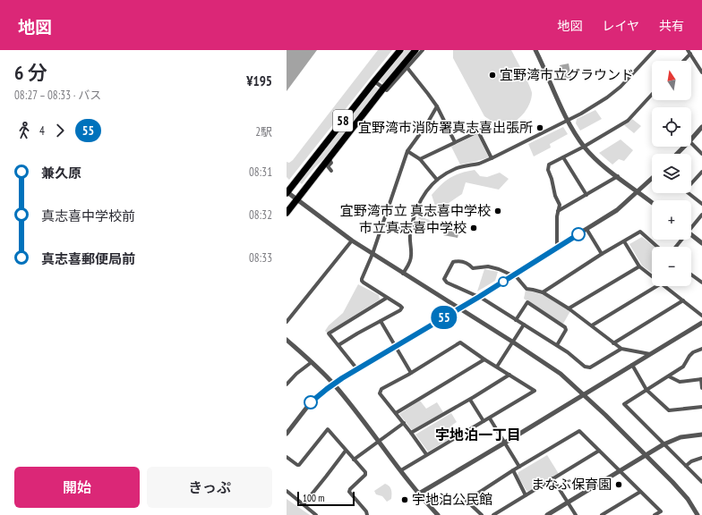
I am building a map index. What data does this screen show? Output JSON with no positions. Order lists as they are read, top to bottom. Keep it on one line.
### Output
{"streets":{"highway":["58"]},"districts":["宇地泊一丁目"],"places":["宜野湾市立グラウンド","宜野湾市消防署真志喜出張所","宜野湾市立 真志喜中学校","市立真志喜中学校","まなぶ保育園","宇地泊公民館"],"lines":["bus line 55"],"scale_bar":"100 m","north":"top","page":{"header":"地図","nav":["地図","レイヤ","共有"],"heading":["6 分","08:27 – 08:33 · バス","¥195"],"on_map":"55","map_buttons":["+","−"],"legs":["4","55","2駅"],"list":[{"name":"兼久原","value":"08:31"},{"name":"真志喜中学校前","value":"08:32"},{"name":"真志喜郵便局前","value":"08:33"}],"buttons":["開始","きっぷ"],"scale":"100 m"}}
